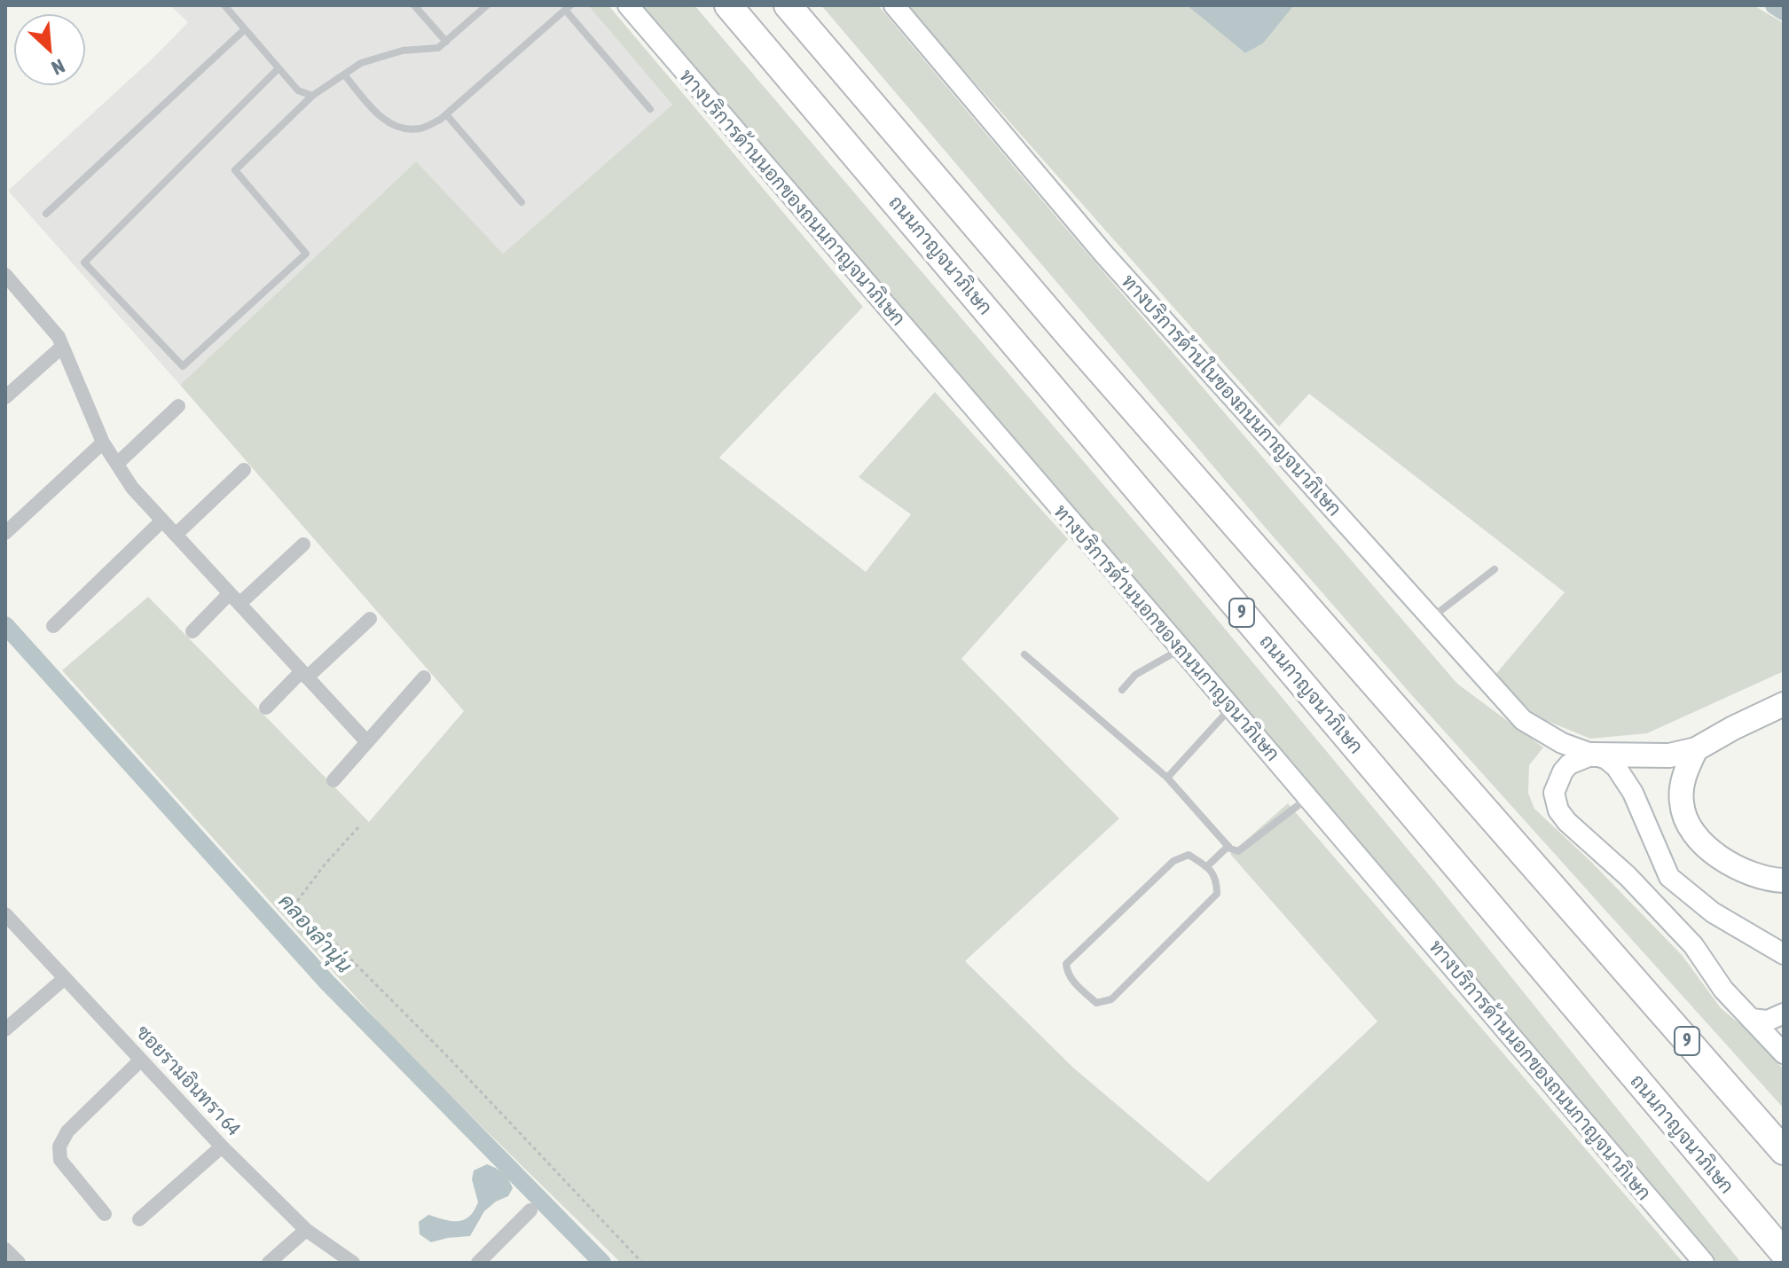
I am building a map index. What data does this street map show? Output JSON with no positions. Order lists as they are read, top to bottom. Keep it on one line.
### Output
{"streets":{"highway":["ถนนกาญจนาภิเษก","9"],"main road":["ทางบริการด้านนอกของถนนกาญจนาภิเษก","ทางบริการด้านในของถนนกาญจนาภิเษก"],"street":["ซอยรามอินทรา 64"]},"water":["คลองลำนุ่น"],"north":"bottom right"}
